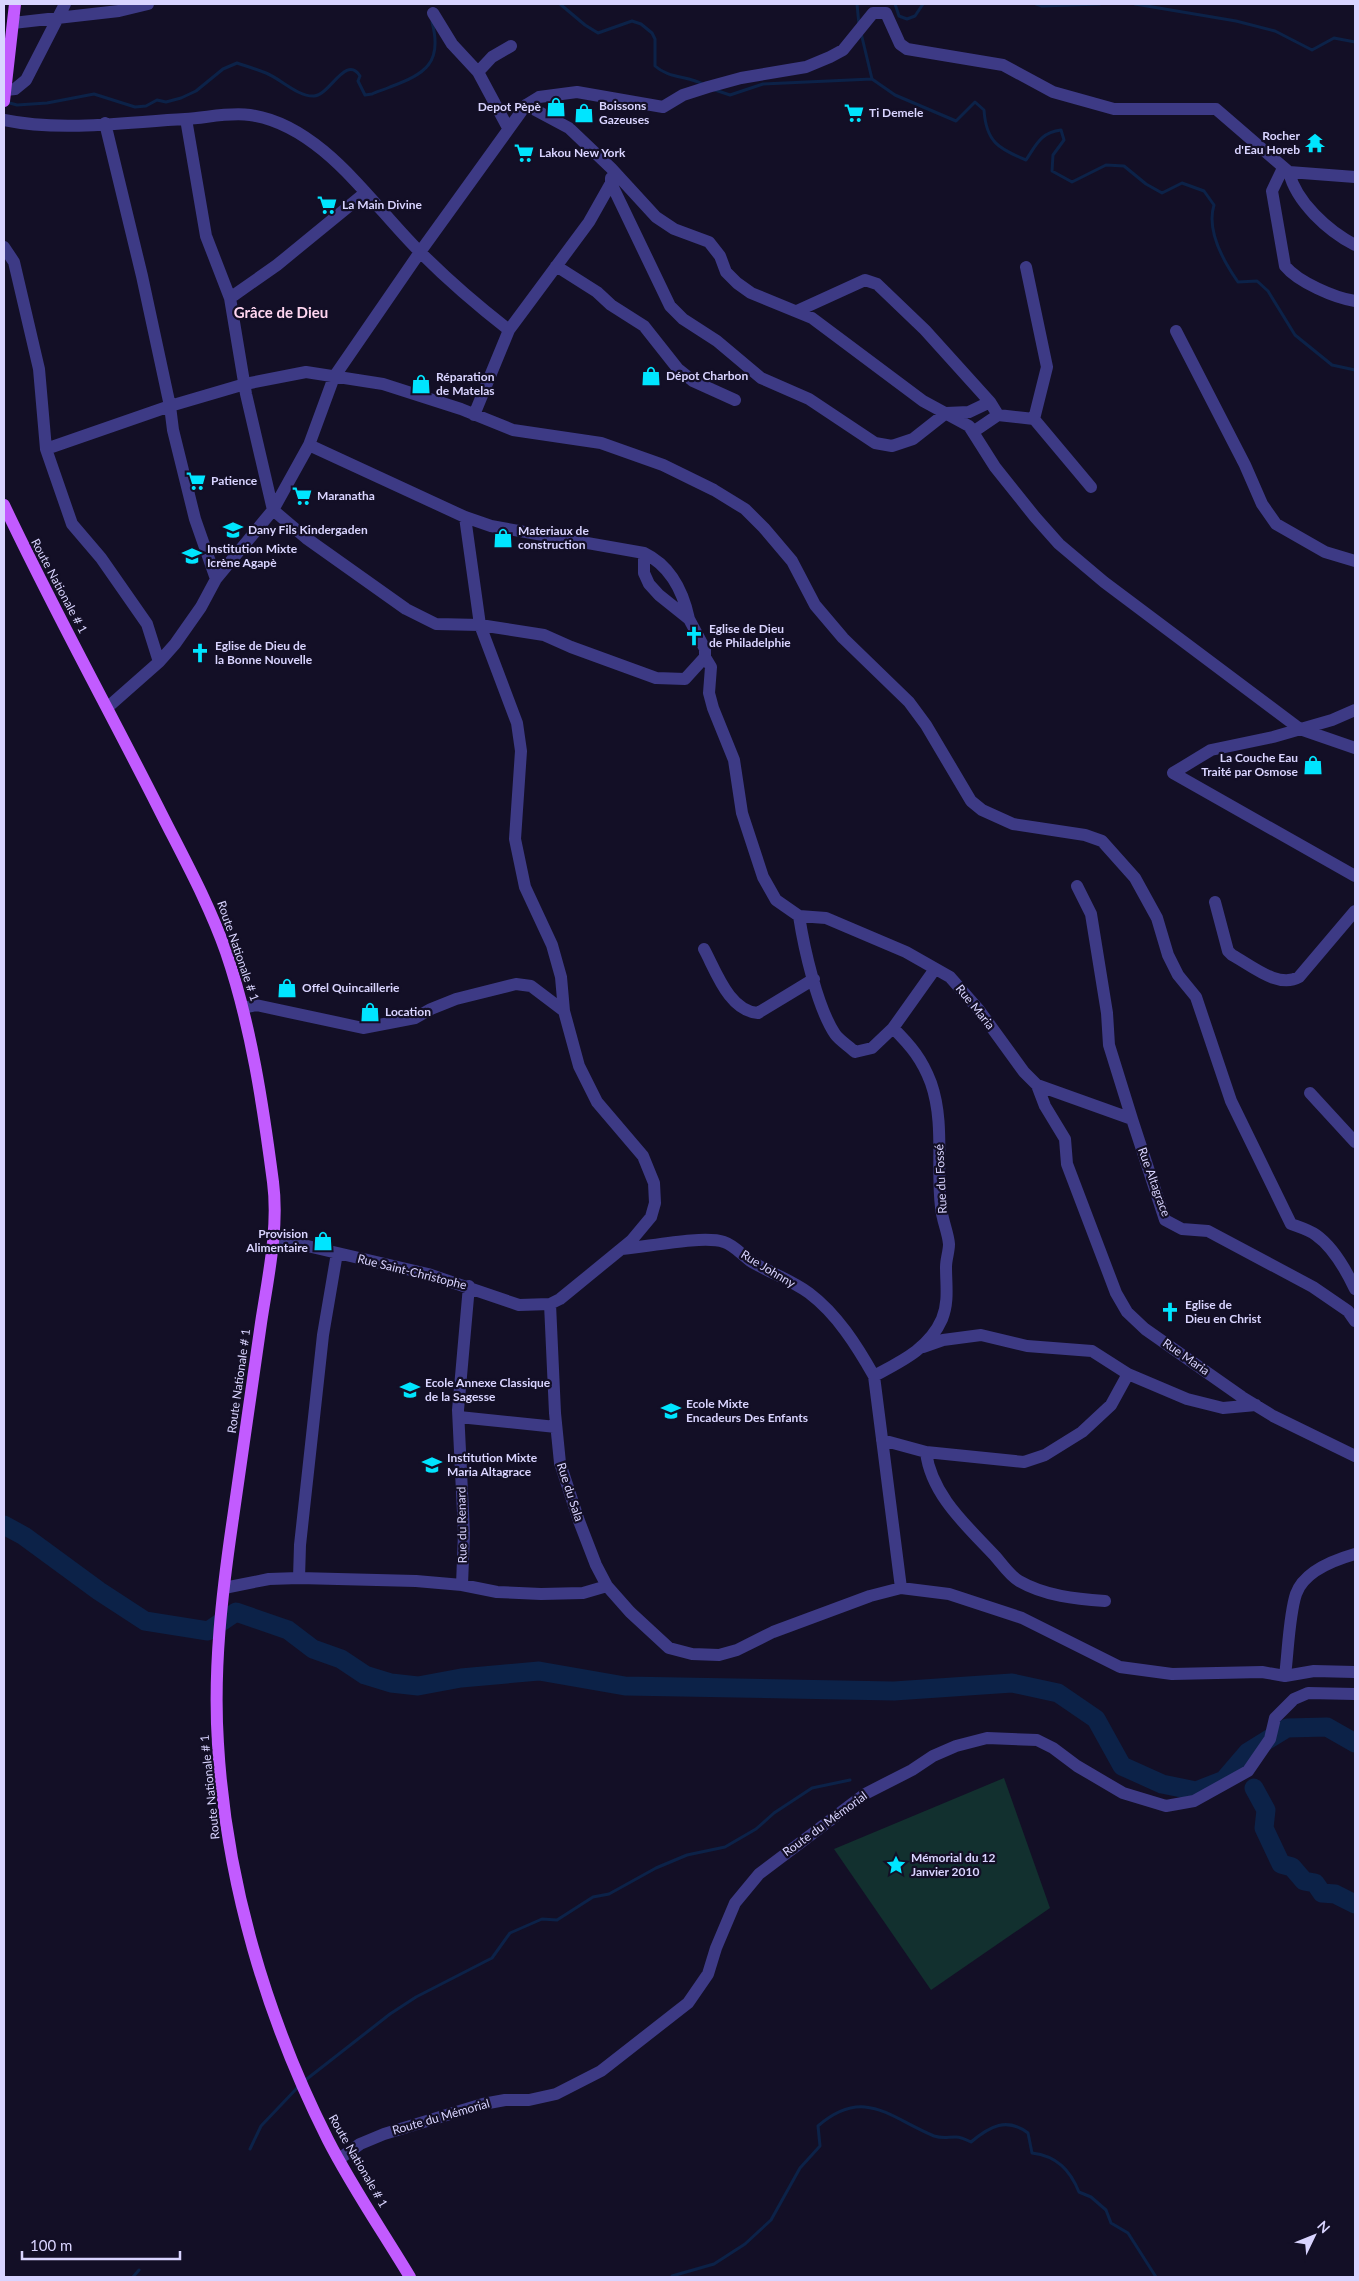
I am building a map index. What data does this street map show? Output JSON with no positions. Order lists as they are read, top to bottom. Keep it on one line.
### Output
{"streets":{"main road":["Route Nationale # 1"],"street":["Rue Maria","Rue du Fossé","Rue Altagrace","Rue Johnny","Rue Saint-Christophe","Rue du Sala","Rue du Renard","Route du Mémorial"]},"crossings":[["Route Nationale # 1","Rue Saint-Christophe"],["Route Nationale # 1","Route du Mémorial"],["Rue du Fossé","Rue Johnny"],["Rue Saint-Christophe","Rue du Sala"],["Rue Saint-Christophe","Rue du Renard"]],"districts":["Grâce de Dieu"],"places":{"shop":["Depot Pèpè","Boissons Gazeuses","Dépot Charbon","Réparation de Matelas","Materiaux de construction","La Couche Eau Traité par Osmose","Offel Quincaillerie","Location","Provision Alimentaire"],"supermarket":["Ti Demele","Lakou New York","La Main Divine","Patience","Maranatha"],"temple":["Rocher d'Eau Horeb"],"school or university":["Dany Fils Kindergaden","Institution Mixte Icrène Agapè","Ecole Annexe Classique de la Sagesse","Ecole Mixte Encadeurs Des Enfants","Institution Mixte Maria Altagrace"],"church":["Eglise de Dieu de Philadelphie","Eglise de Dieu de la Bonne Nouvelle","Eglise de Dieu en Christ"],"place":["Mémorial du 12 Janvier 2010"]},"scale_bar":"100 m","north":"top right"}
